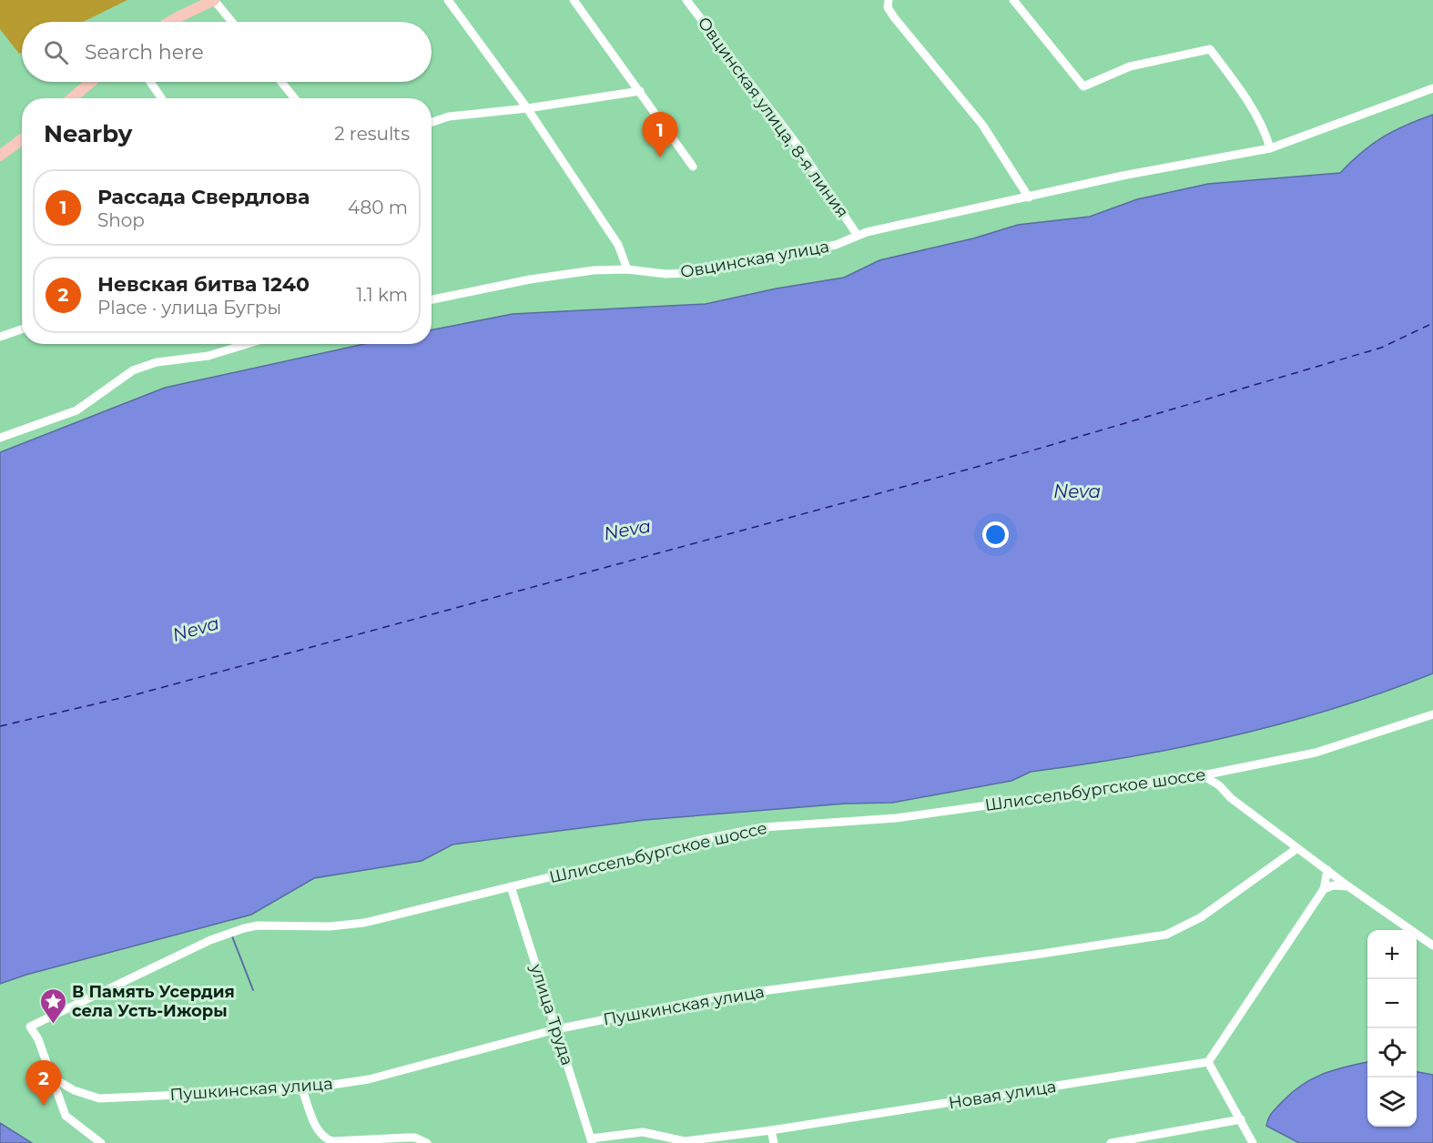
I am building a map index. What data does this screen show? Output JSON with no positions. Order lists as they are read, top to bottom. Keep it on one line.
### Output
{"streets":{"street":["Овцинская улица, 8-я линия","Овцинская улица","Шлиссельбургское шоссе","Пушкинская улица","улица Труда","Новая улица"]},"crossings":[["Овцинская улица, 8-я линия","Овцинская улица"],["Шлиссельбургское шоссе","Пушкинская улица"],["Шлиссельбургское шоссе","улица Труда"],["Пушкинская улица","улица Труда"],["улица Труда","Новая улица"]],"water":["Neva"],"places":{"place":["В Память Усердия села Усть-Ижоры"]},"page":{"search":"Search here","heading":["Nearby","2 results"],"pins":["1","2"],"list":[{"mark":"1","name":"Рассада Свердлова","note":"Shop","value":"480 m"},{"mark":"2","name":"Невская битва 1240","note":"Place · улица Бугры","value":"1.1 km"}],"map_buttons":["+","−"]}}
